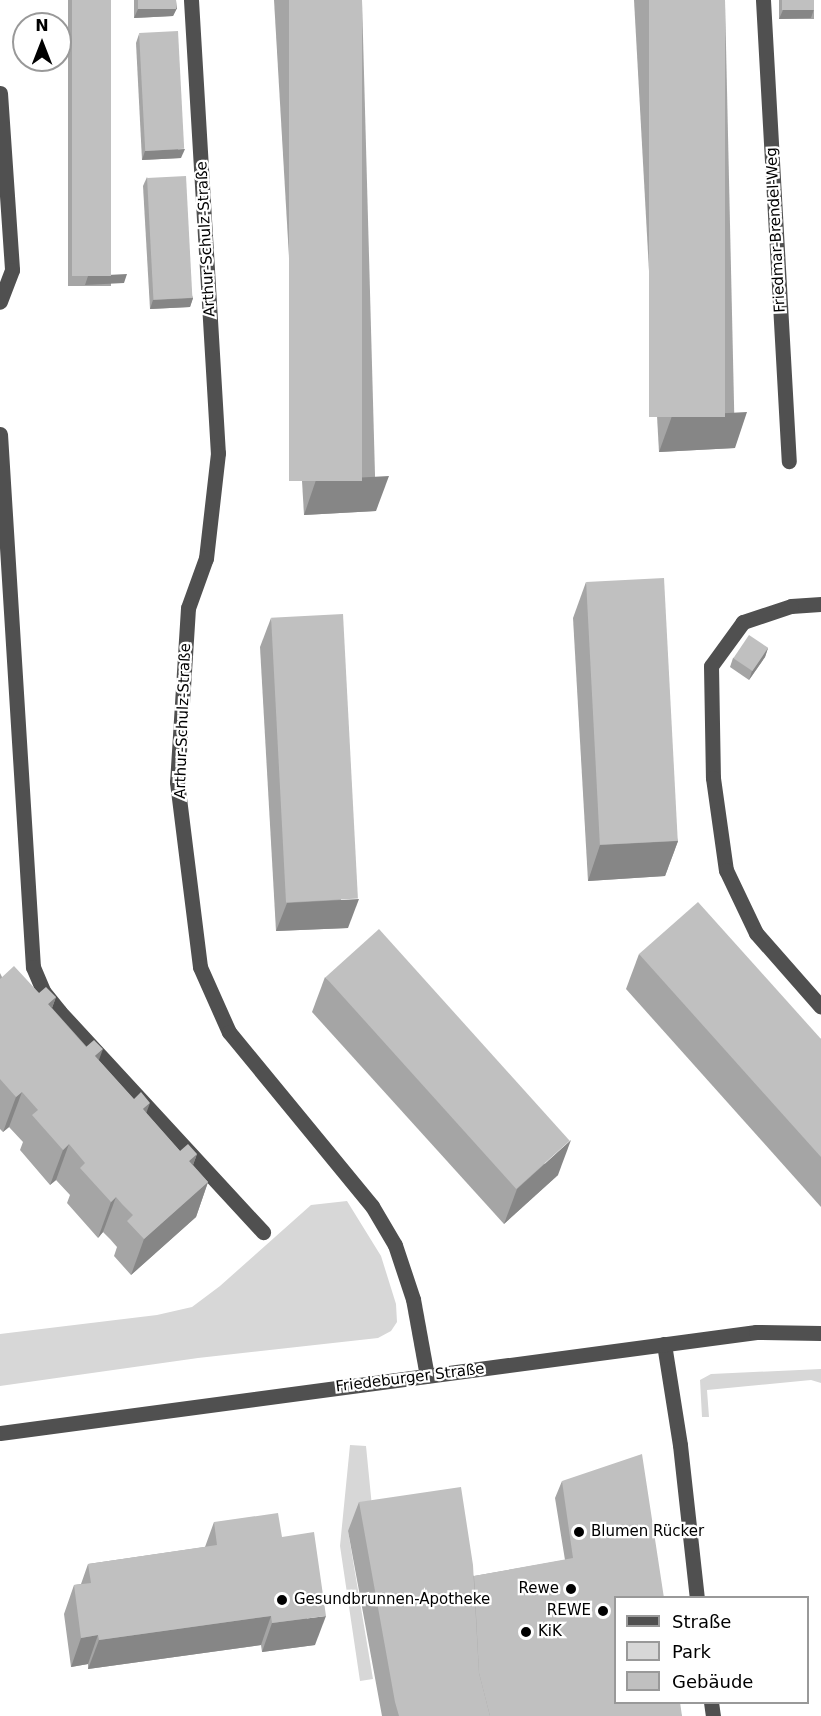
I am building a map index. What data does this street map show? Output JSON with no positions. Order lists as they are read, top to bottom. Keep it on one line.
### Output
{"streets":{"street":["Friedmar-Brendel-Weg","Arthur-Schulz-Straße","Friedeburger Straße"]},"crossings":[["Arthur-Schulz-Straße","Friedeburger Straße"]],"places":["Blumen Rücker","Rewe","Gesundbrunnen-Apotheke","REWE","KiK"],"legend":["Straße","Park","Gebäude"],"north":"top"}
